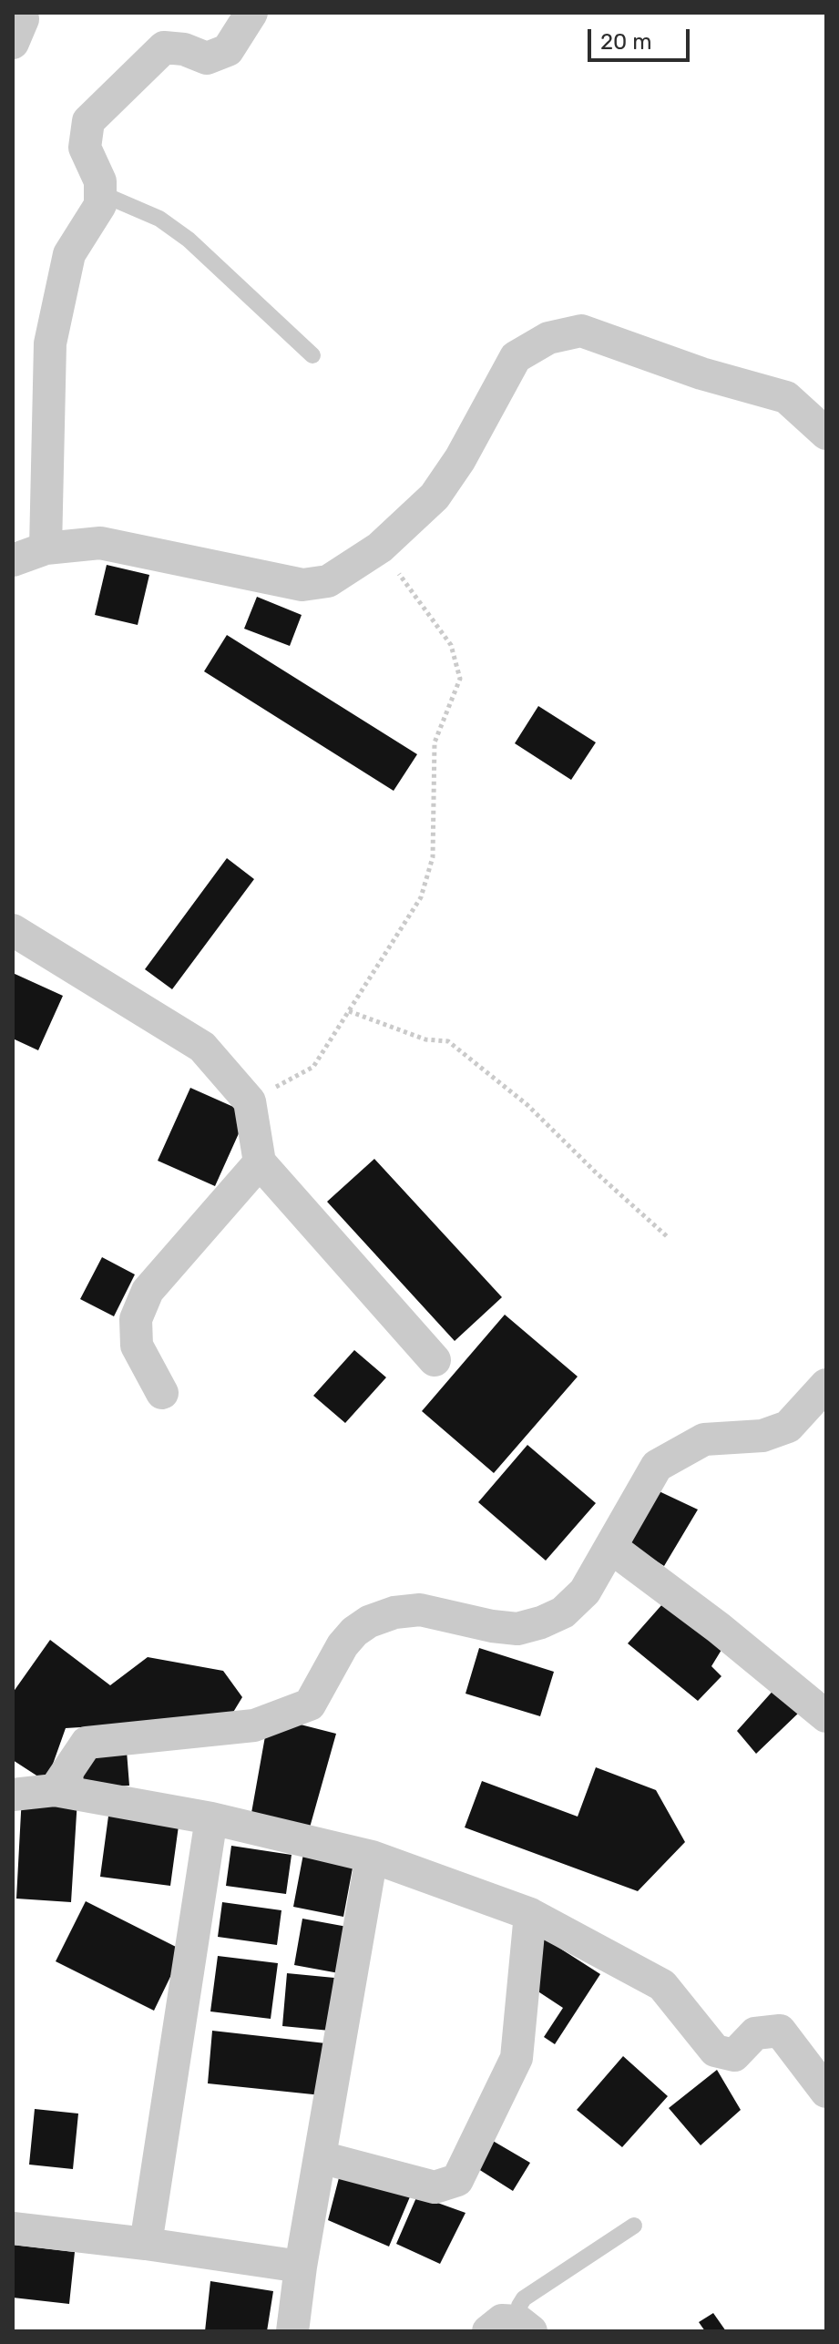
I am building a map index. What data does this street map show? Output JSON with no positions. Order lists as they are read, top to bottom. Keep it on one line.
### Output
{"scale_bar":"20 m"}
